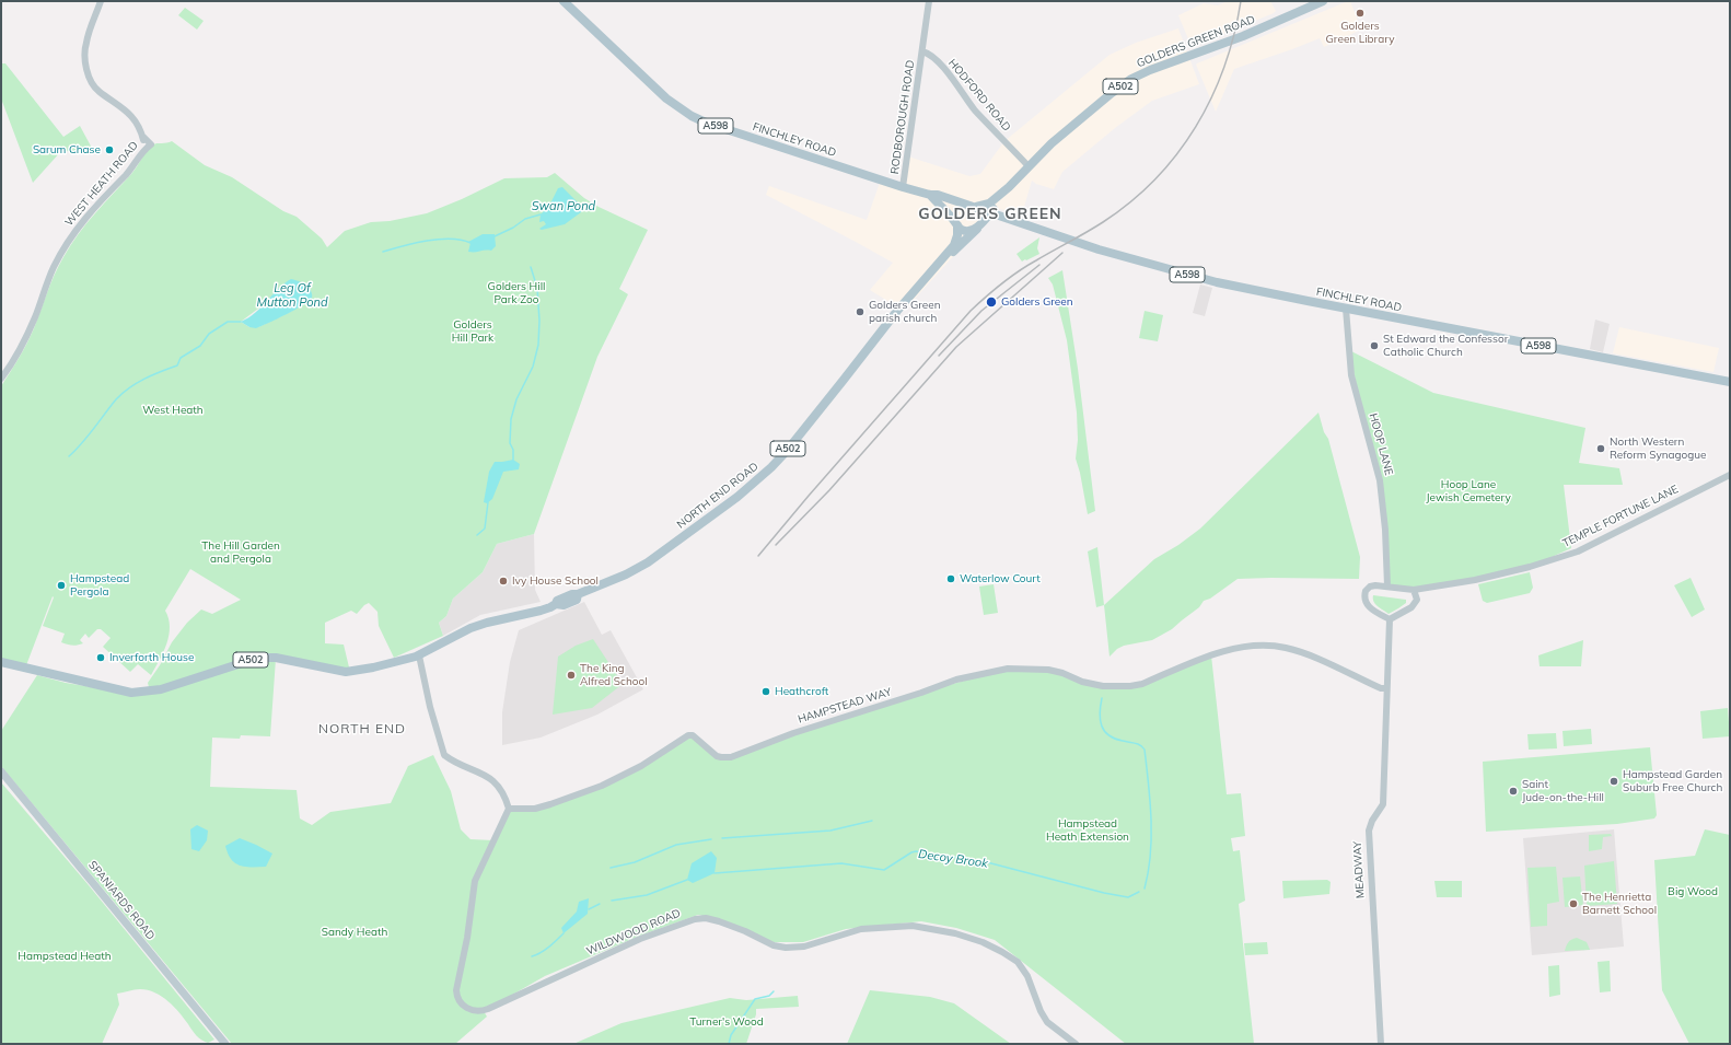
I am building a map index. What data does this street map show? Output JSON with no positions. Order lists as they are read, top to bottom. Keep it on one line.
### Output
{"streets":{"main road":["GOLDERS GREEN ROAD","A502","A598","FINCHLEY ROAD","NORTH END ROAD","SPANIARDS ROAD"],"street":["HODFORD ROAD","RODBOROUGH ROAD","WEST HEATH ROAD","HOOP LANE","TEMPLE FORTUNE LANE","HAMPSTEAD WAY","MEADWAY","WILDWOOD ROAD"]},"crossings":[["GOLDERS GREEN ROAD","A502"],["GOLDERS GREEN ROAD","HODFORD ROAD"],["GOLDERS GREEN ROAD","FINCHLEY ROAD"],["GOLDERS GREEN ROAD","NORTH END ROAD"],["A502","FINCHLEY ROAD"],["A502","NORTH END ROAD"],["HODFORD ROAD","RODBOROUGH ROAD"],["RODBOROUGH ROAD","FINCHLEY ROAD"],["FINCHLEY ROAD","HOOP LANE"],["FINCHLEY ROAD","NORTH END ROAD"],["HOOP LANE","TEMPLE FORTUNE LANE"],["TEMPLE FORTUNE LANE","MEADWAY"],["HAMPSTEAD WAY","MEADWAY"],["HAMPSTEAD WAY","WILDWOOD ROAD"]],"districts":["GOLDERS GREEN","NORTH END"],"water":["Swan Pond","Leg Of Mutton Pond","Decoy Brook"],"parks":["Golders Hill Park Zoo","Golders Hill Park","West Heath","Hoop Lane Jewish Cemetery","The Hill Garden and Pergola","Hampstead Heath Extension","Big Wood","Sandy Heath","Hampstead Heath","Turner's Wood"],"places":["Golders Green Library","Sarum Chase","Golders Green","Golders Green parish church","St Edward the Confessor Catholic Church","North Western Reform Synagogue","Waterlow Court","Ivy House School","Hampstead Pergola","Inverforth House","The King Alfred School","Heathcroft","Hampstead Garden Suburb Free Church","Saint Jude-on-the-Hill","The Henrietta Barnett School"]}
